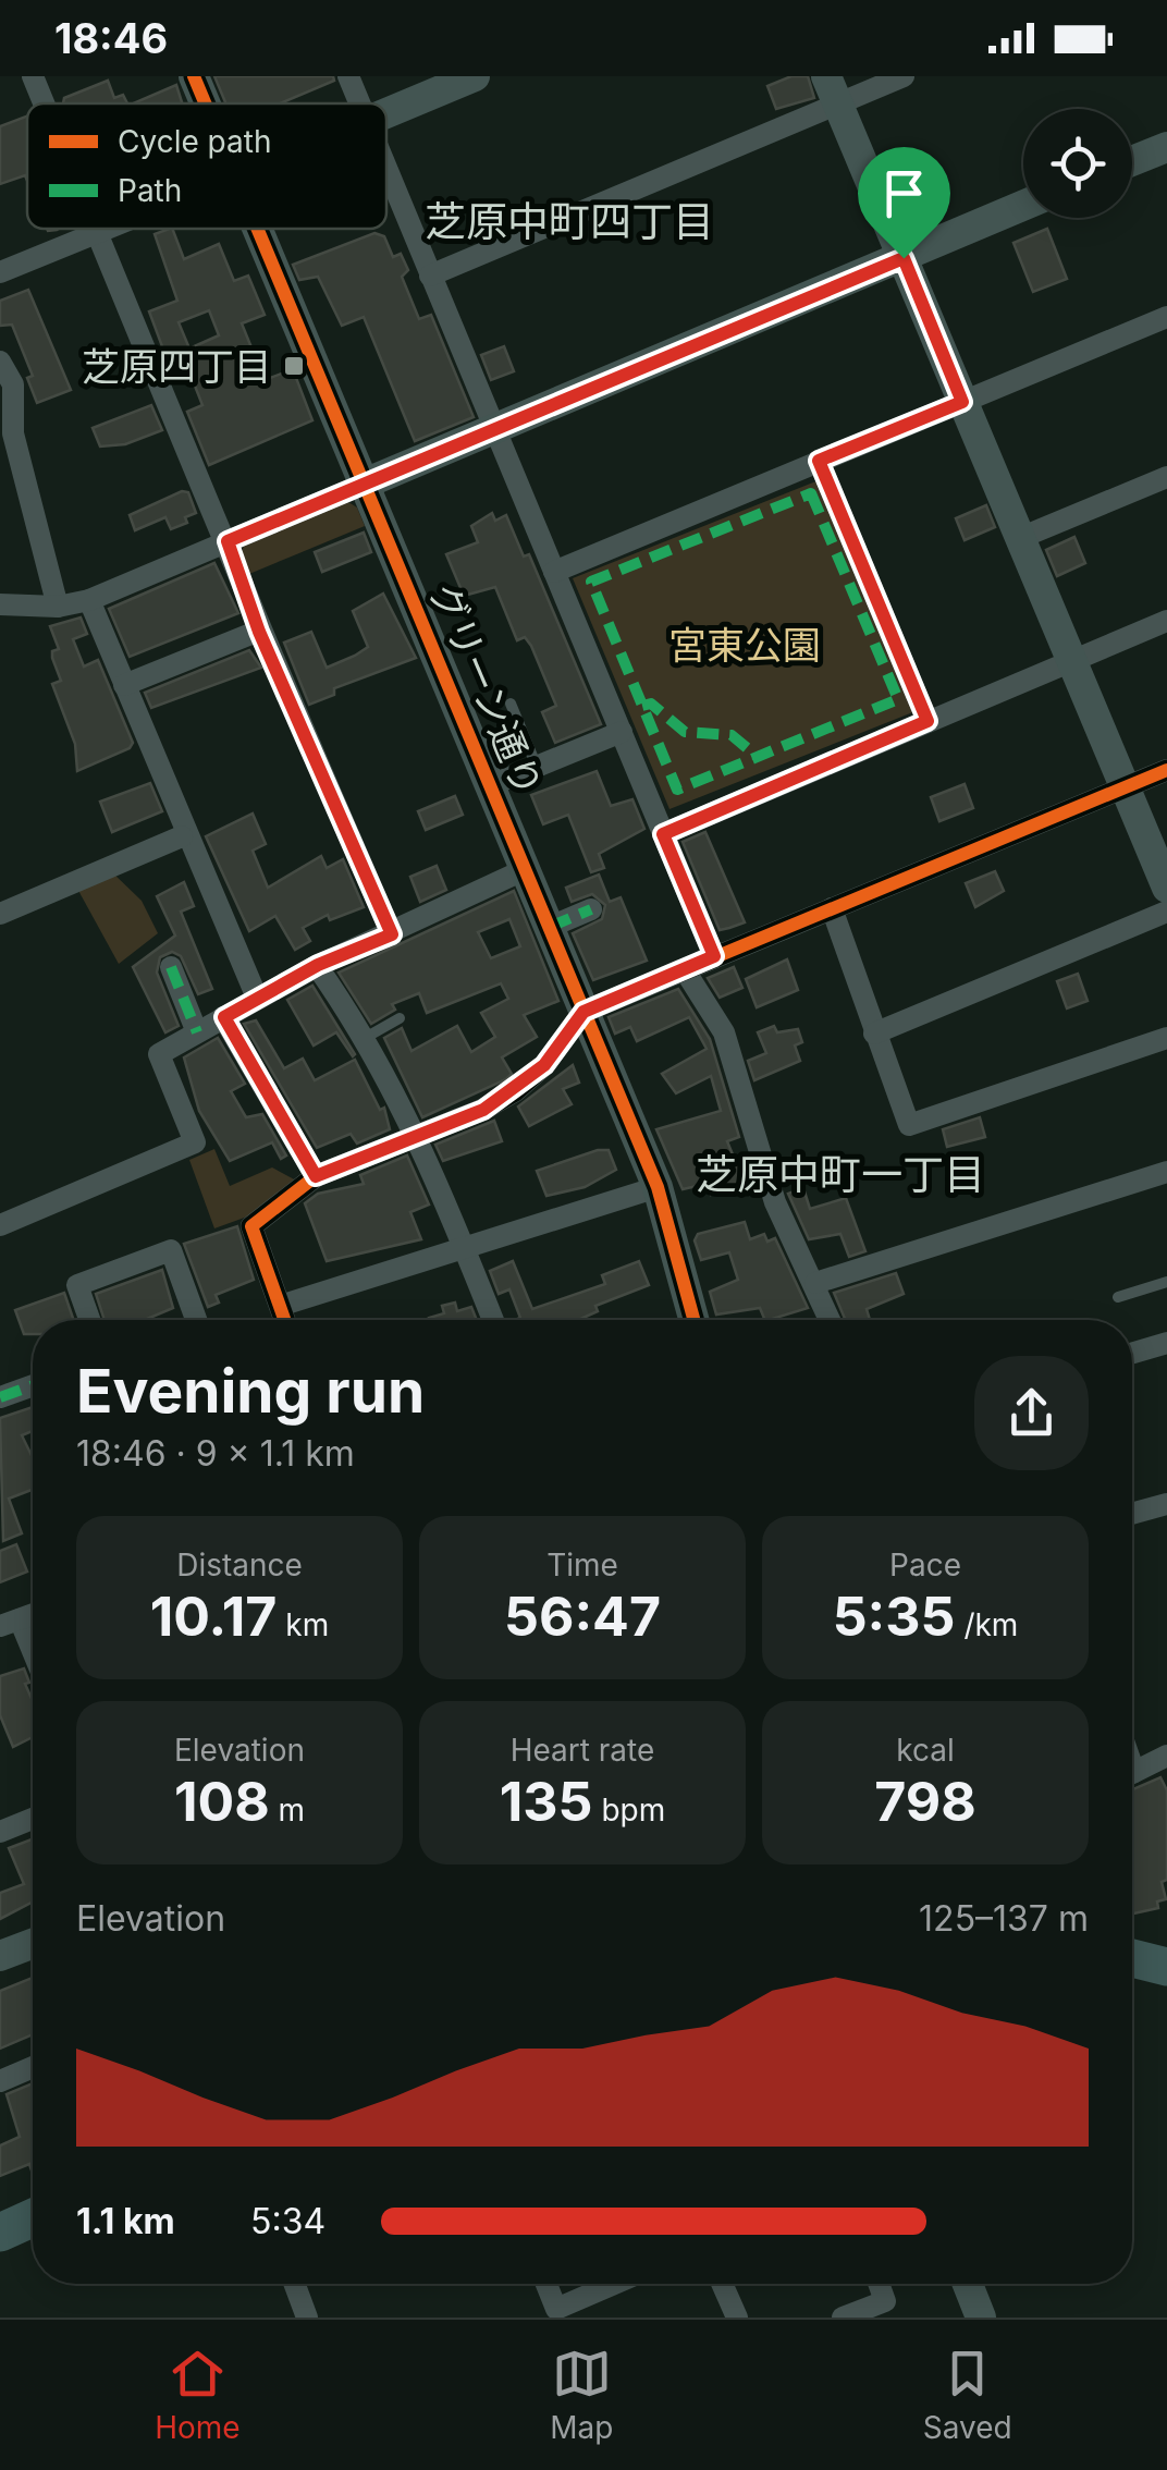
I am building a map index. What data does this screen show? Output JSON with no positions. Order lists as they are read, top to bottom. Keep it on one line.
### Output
{"streets":{"street":["グリーン通り"]},"districts":["芝原中町四丁目","芝原中町一丁目"],"parks":["宮東公園"],"places":{"transit":["芝原四丁目"]},"legend":["Cycle path","Path"],"page":{"status":"18:46","heading":["Evening run","18:46 · 9 × 1.1 km"],"stats":[["Distance","10.17 km"],["Time","56:47"],["Pace","5:35 /km"],["Elevation","108 m"],["Heart rate","135 bpm"],["kcal","798"]],"chart":["Elevation","125–137 m"],"list":[{"name":"1.1 km","note":"5:34"}],"tabs":["Home","Map","Saved"]}}
